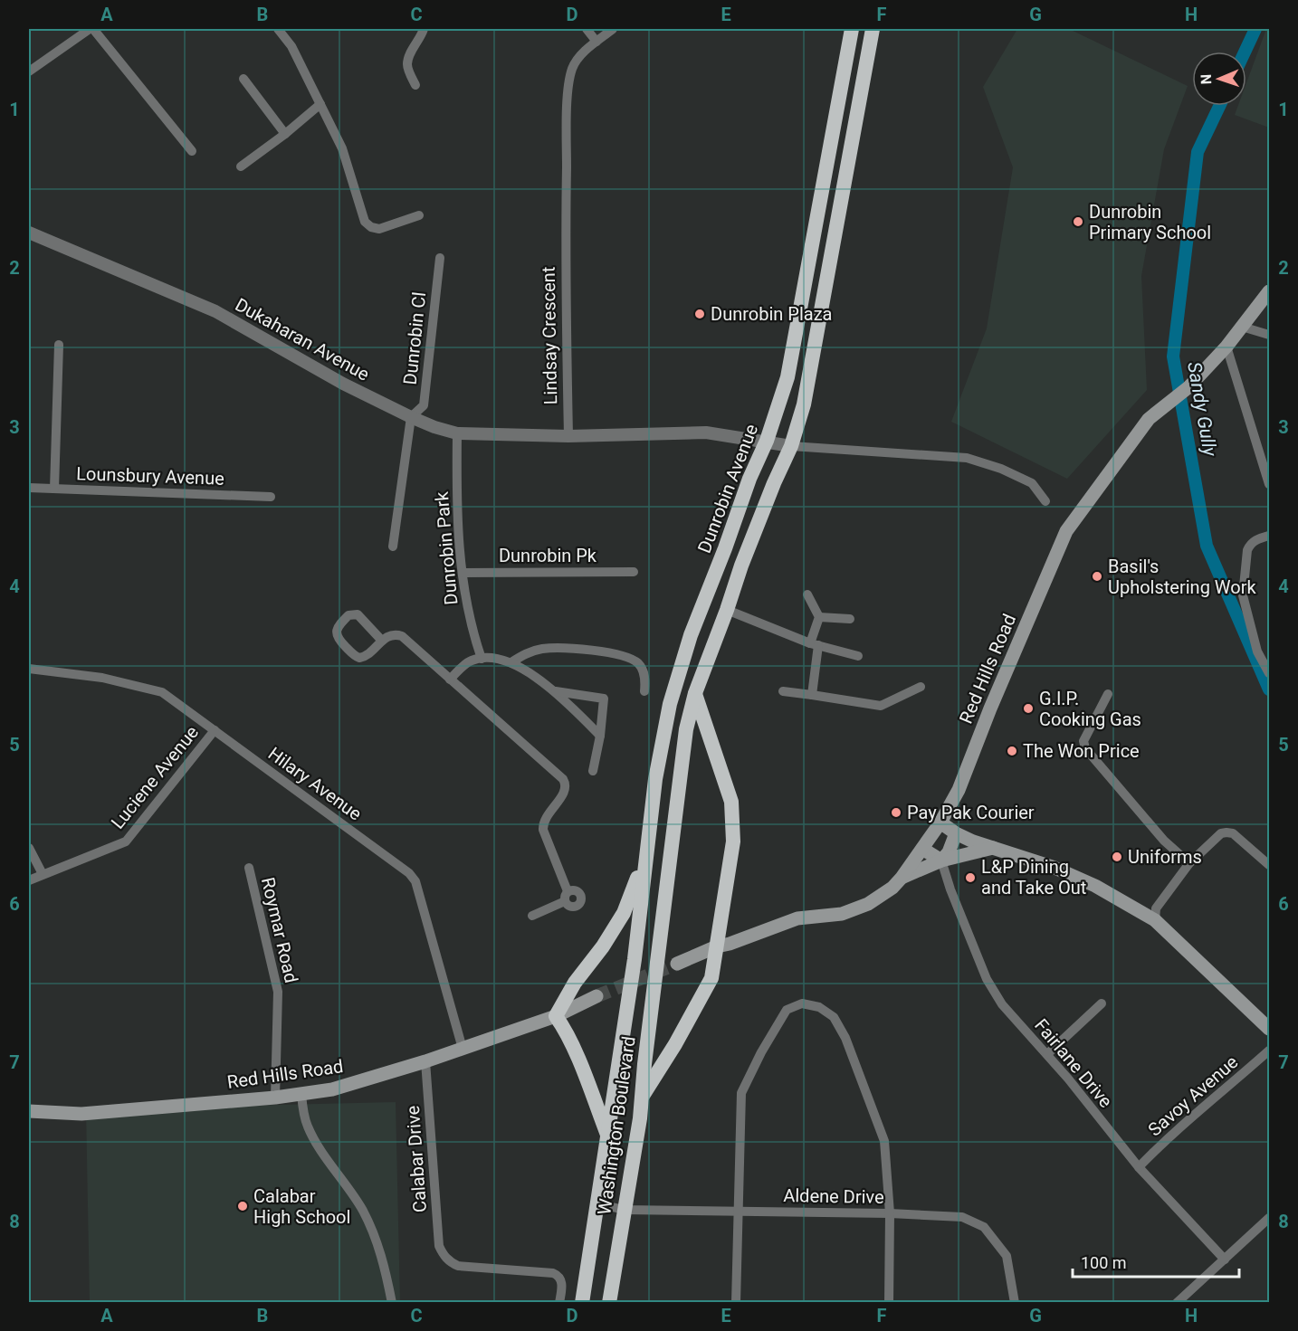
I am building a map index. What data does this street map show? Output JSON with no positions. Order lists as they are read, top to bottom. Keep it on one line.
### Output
{"streets":{"highway":["Dunrobin Avenue","Washington Boulevard"],"main road":["Red Hills Road"],"street":["Lindsay Crescent","Dunrobin Cl","Dukaharan Avenue","Lounsbury Avenue","Dunrobin Park","Dunrobin Pk","Luciene Avenue","Hilary Avenue","Roymar Road","Fairlane Drive","Savoy Avenue","Calabar Drive","Aldene Drive"]},"crossings":[["Lindsay Crescent","Dukaharan Avenue"],["Dunrobin Cl","Dukaharan Avenue"],["Dukaharan Avenue","Dunrobin Park"],["Dunrobin Avenue","Washington Boulevard"],["Dunrobin Park","Dunrobin Pk"],["Red Hills Road","Hilary Avenue"],["Red Hills Road","Roymar Road"],["Red Hills Road","Calabar Drive"],["Luciene Avenue","Hilary Avenue"],["Fairlane Drive","Savoy Avenue"],["Washington Boulevard","Aldene Drive"]],"water":["Sandy Gully"],"places":["Dunrobin Primary School","Dunrobin Plaza","Basil's Upholstering Work","G.I.P. Cooking Gas","The Won Price","Pay Pak Courier","Uniforms","L&P Dining and Take Out","Calabar High School"],"scale_bar":"100 m","north":"left","grid":{"columns":["A","B","C","D","E","F","G","H"],"rows":["1","2","3","4","5","6","7","8"]}}
